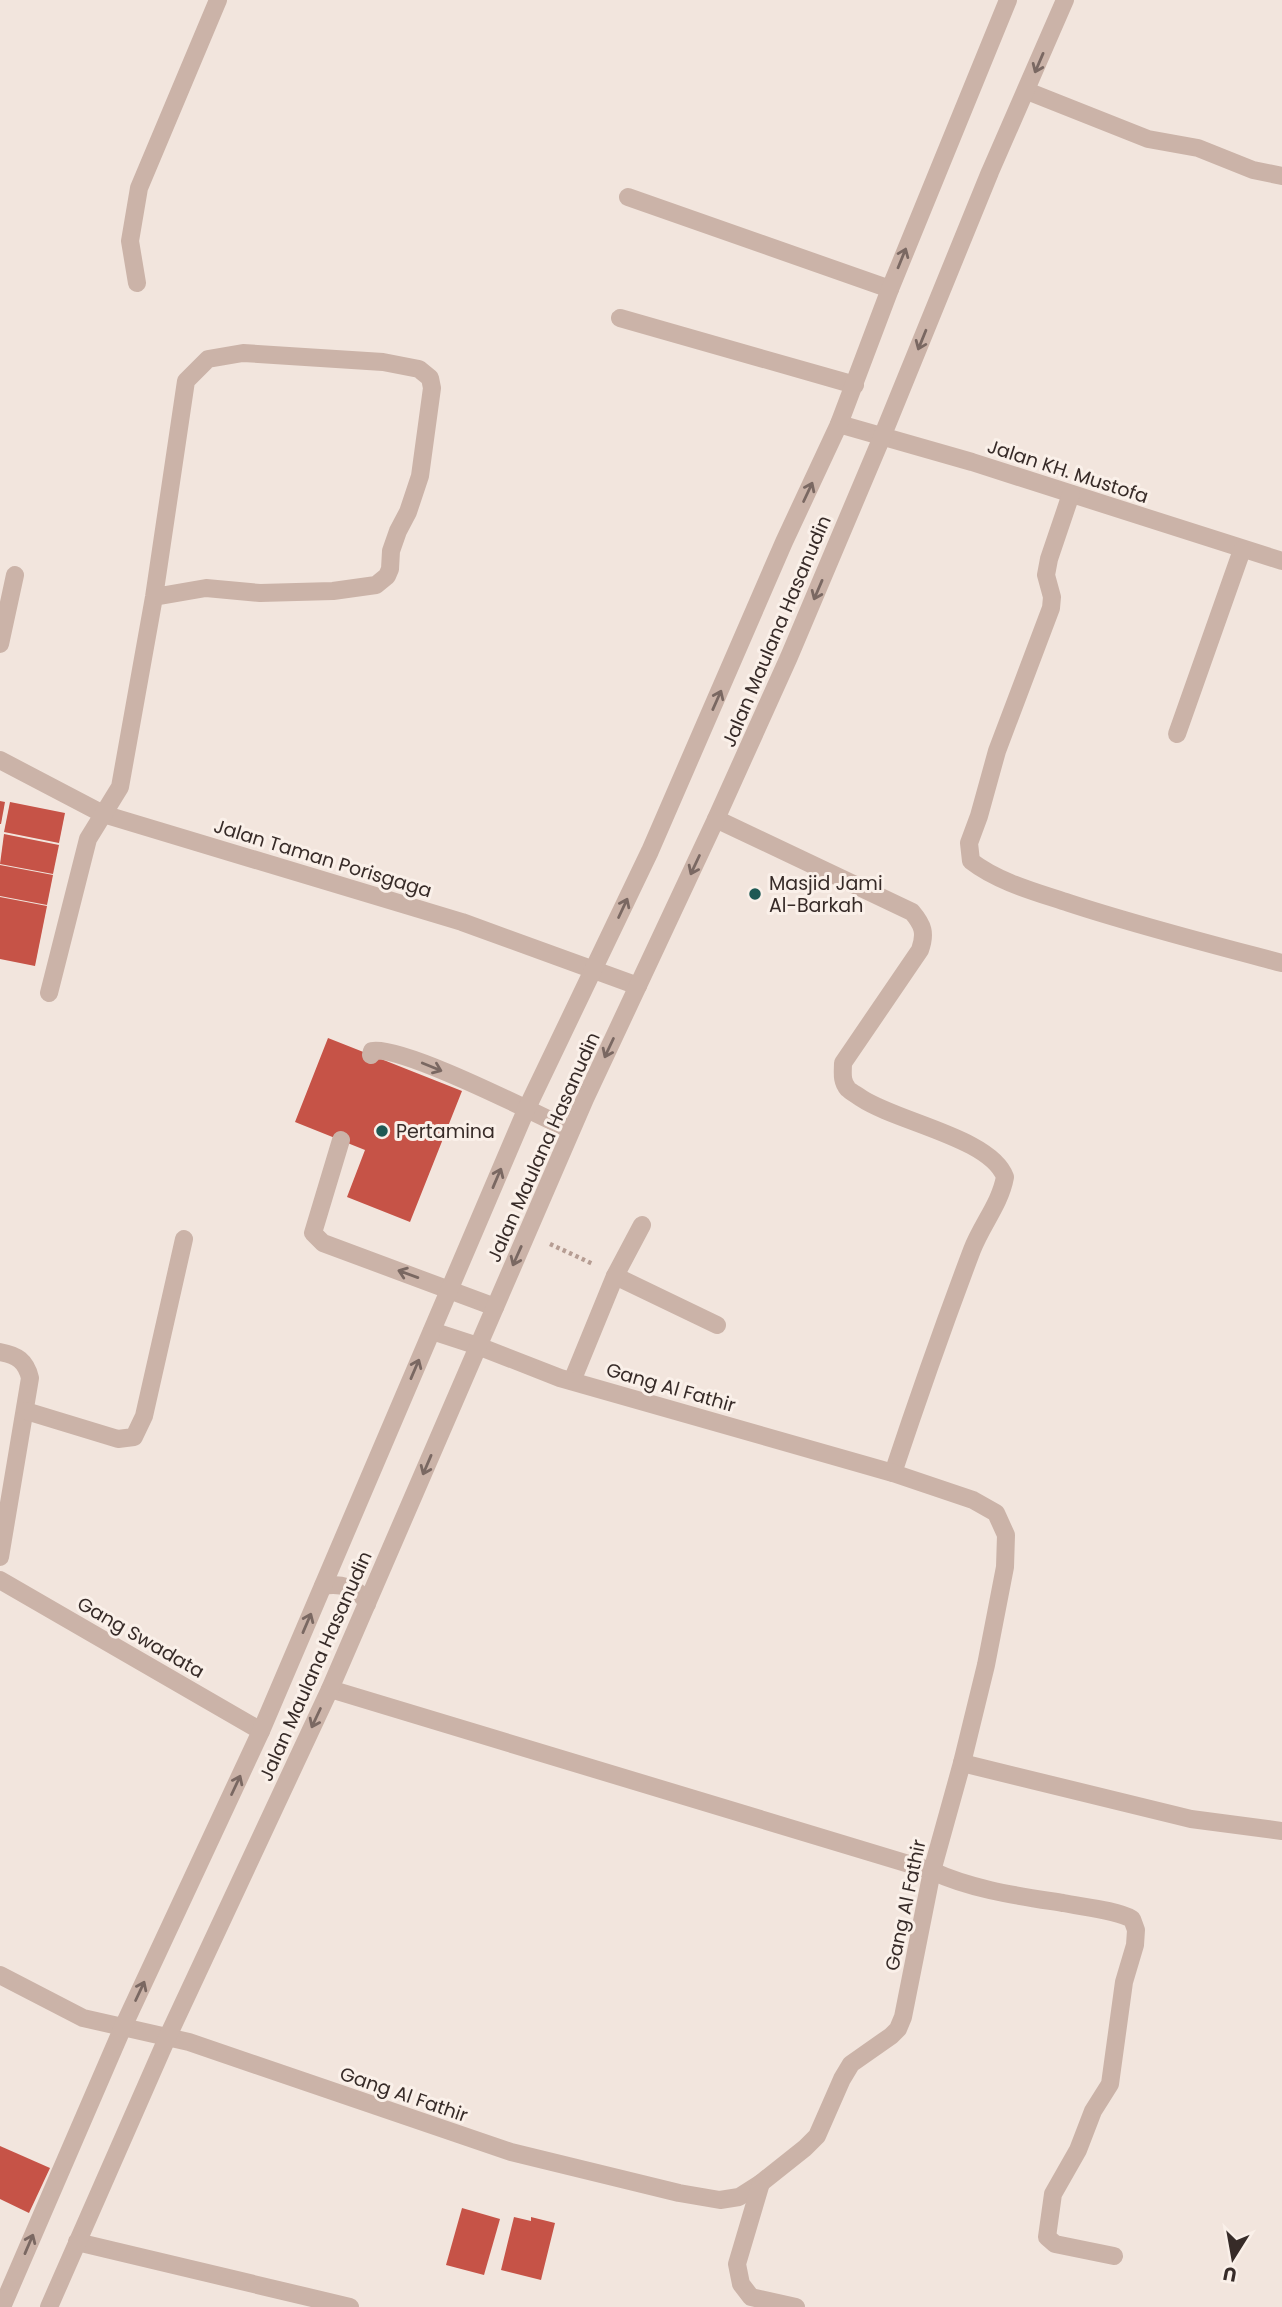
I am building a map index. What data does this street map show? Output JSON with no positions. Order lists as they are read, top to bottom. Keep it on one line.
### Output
{"streets":{"street":["Jalan KH. Mustofa","Jalan Maulana Hasanudin","Jalan Taman Porisgaga","Gang Al Fathir","Gang Swadata"]},"crossings":[["Jalan KH. Mustofa","Jalan Maulana Hasanudin"],["Jalan Maulana Hasanudin","Jalan Taman Porisgaga"],["Jalan Maulana Hasanudin","Gang Al Fathir"],["Jalan Maulana Hasanudin","Gang Swadata"]],"places":["Masjid Jami Al-Barkah","Pertamina"],"north":"bottom"}
